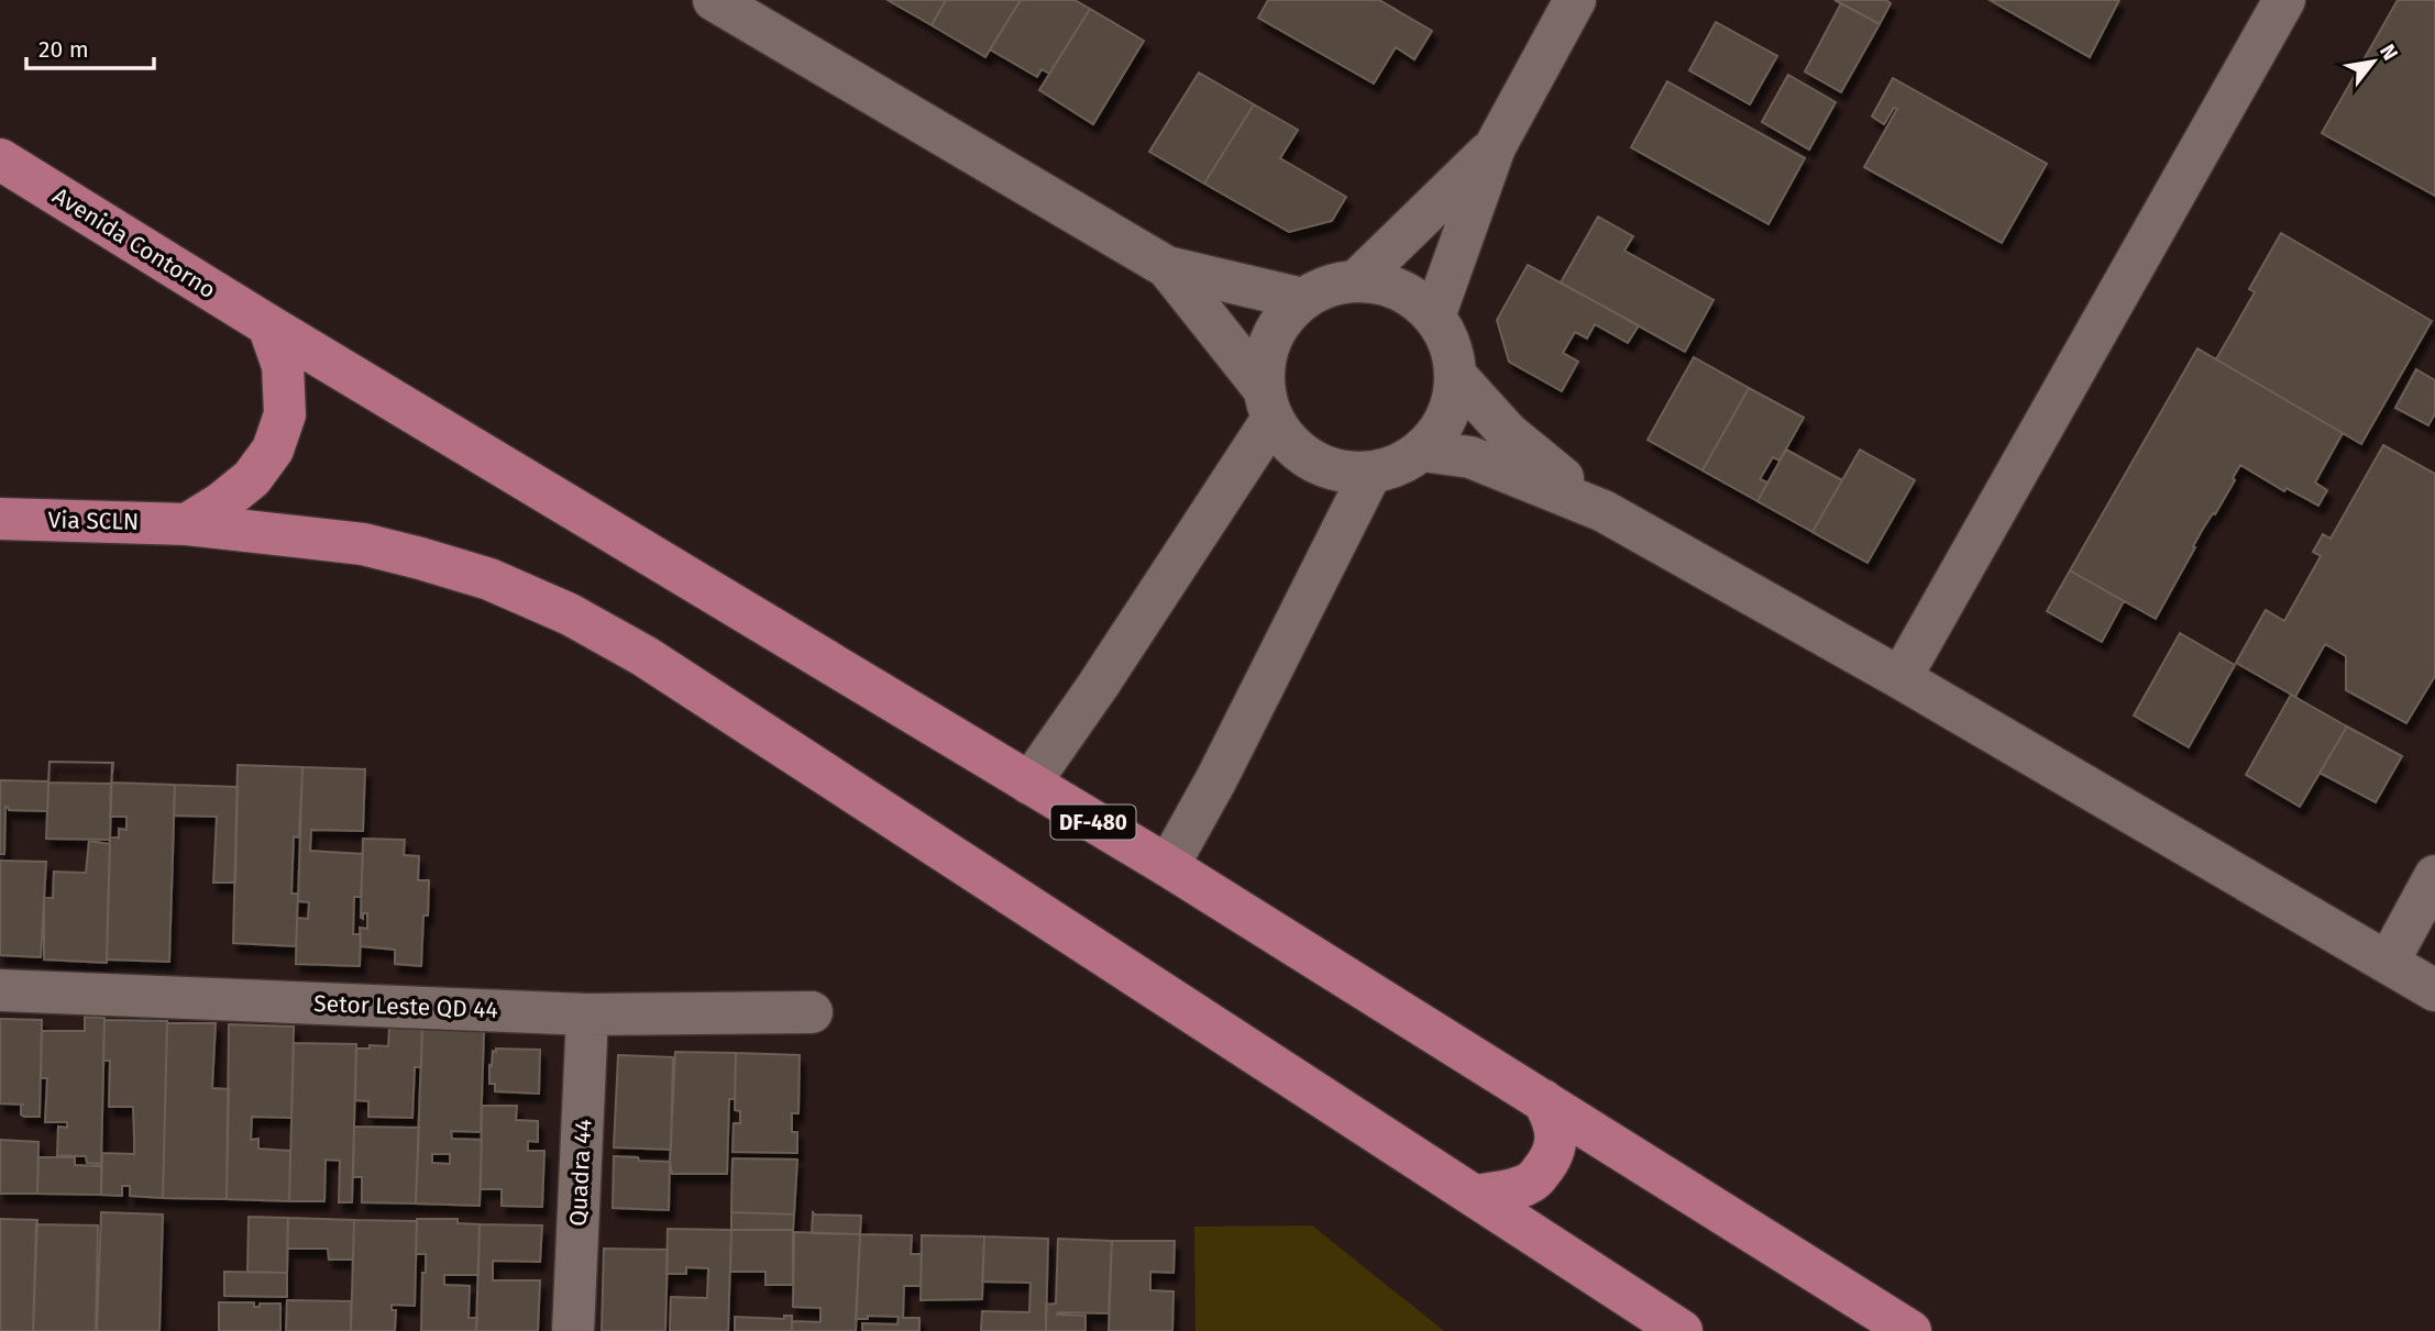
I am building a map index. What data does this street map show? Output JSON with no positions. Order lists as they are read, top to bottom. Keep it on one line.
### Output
{"streets":{"main road":["Avenida Contorno","Via SCLN","DF-480"],"street":["Setor Leste QD 44","Quadra 44"]},"crossings":[["Avenida Contorno","DF-480"],["Setor Leste QD 44","Quadra 44"]],"scale_bar":"20 m","north":"top right"}
